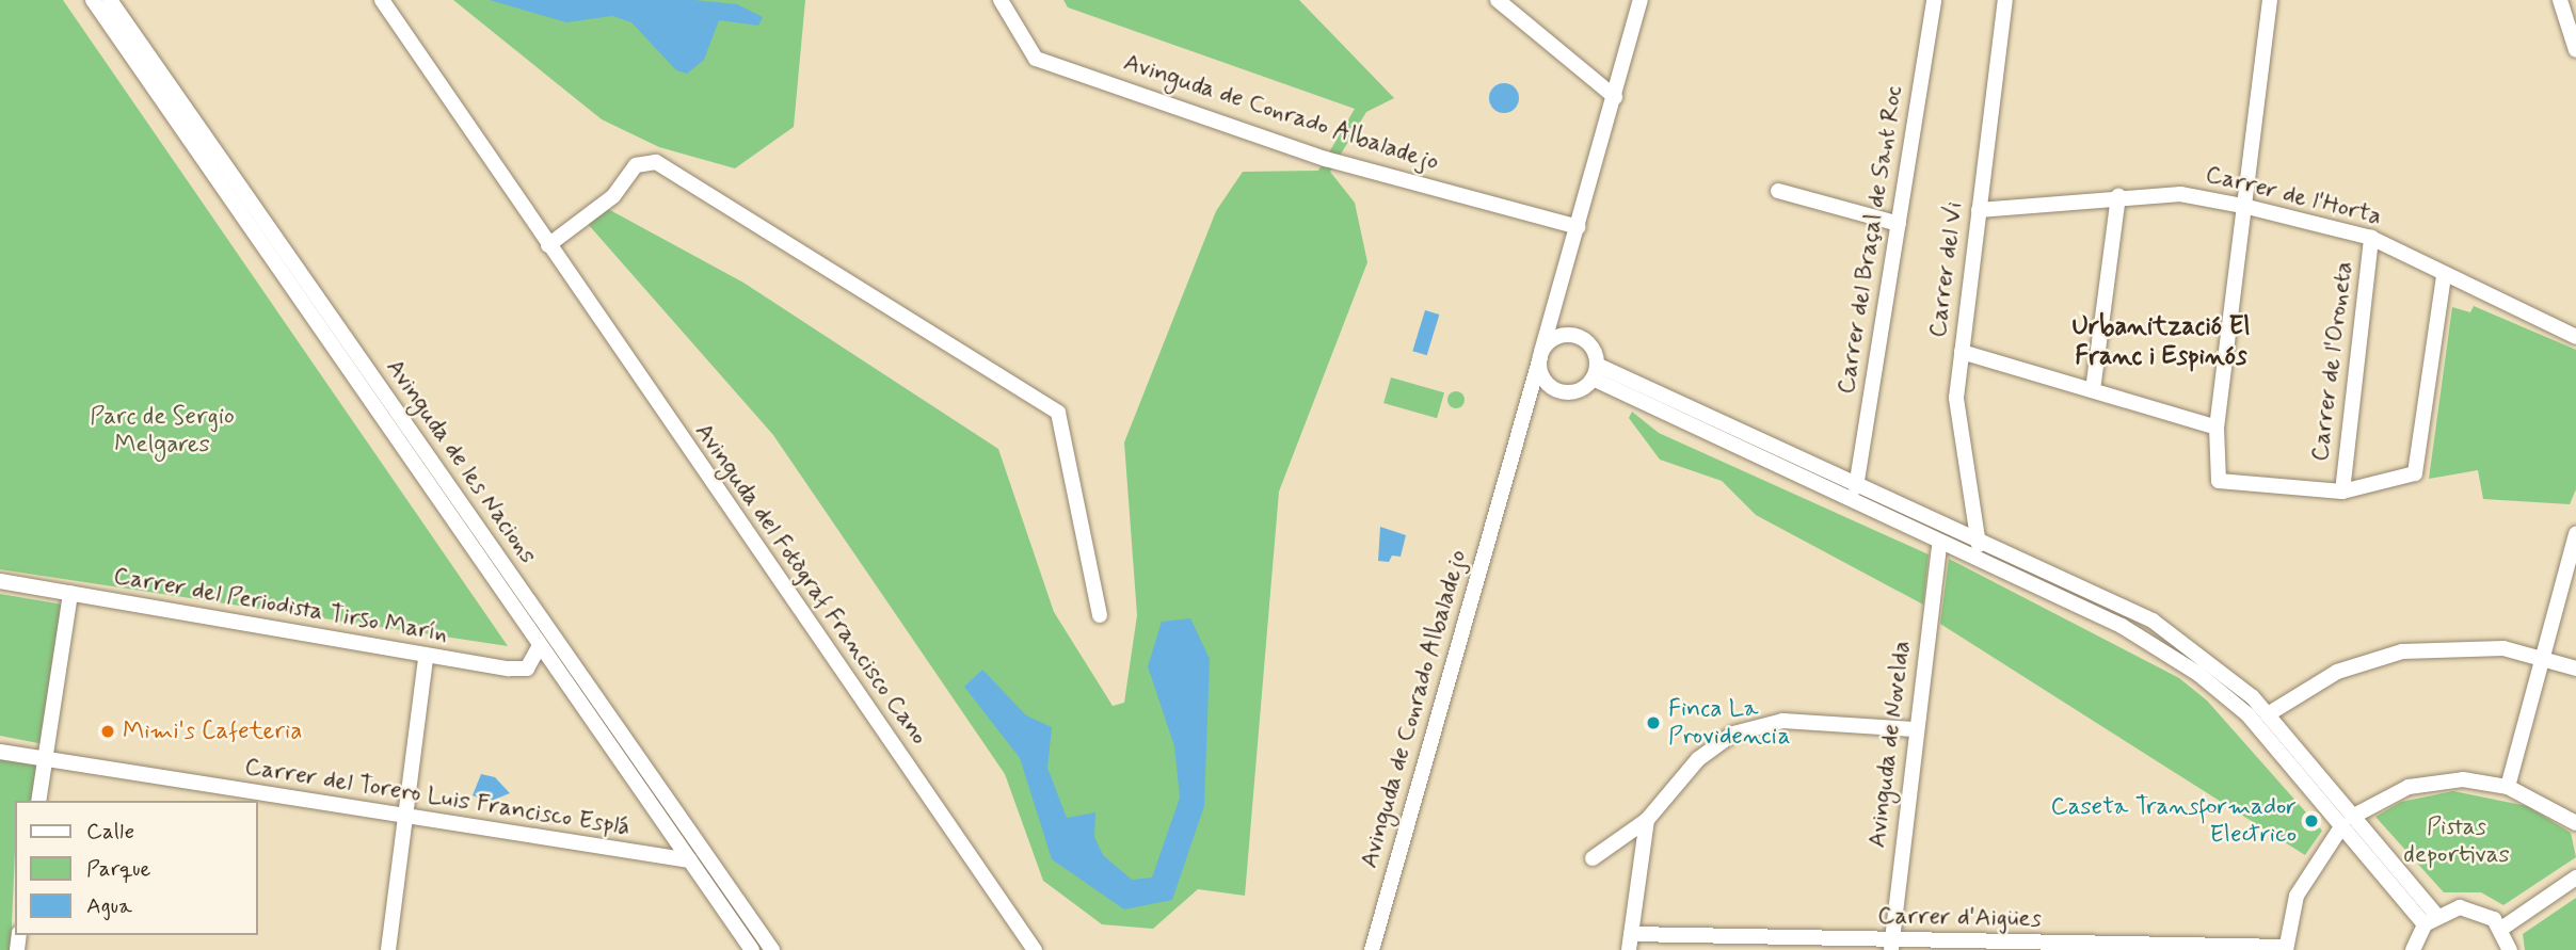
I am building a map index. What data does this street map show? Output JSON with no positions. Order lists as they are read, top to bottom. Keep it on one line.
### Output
{"streets":{"street":["Avinguda de Conrado Albaladejo","Carrer de l'Horta","Carrer del Braçal de Sant Roc","Carrer del Vi","Carrer de l'Oroneta","Avinguda de les Nacions","Avinguda del Fotògraf Francisco Cano","Carrer del Periodista Tirso Marín","Avinguda de Novelda","Carrer del Torero Luis Francisco Esplá","Carrer d'Aigües"]},"crossings":[["Carrer de l'Horta","Carrer del Vi"],["Carrer de l'Horta","Carrer de l'Oroneta"],["Avinguda de les Nacions","Carrer del Periodista Tirso Marín"],["Avinguda de les Nacions","Carrer del Torero Luis Francisco Esplá"],["Avinguda de Novelda","Carrer d'Aigües"]],"districts":["Urbanització El Franc i Espinós"],"parks":["Parc de Sergio Melgares","Pistas deportivas"],"places":["Finca La Providencia","Mimi's Cafeteria","Caseta Transformador Electrico"],"legend":["Calle","Parque","Agua"]}
